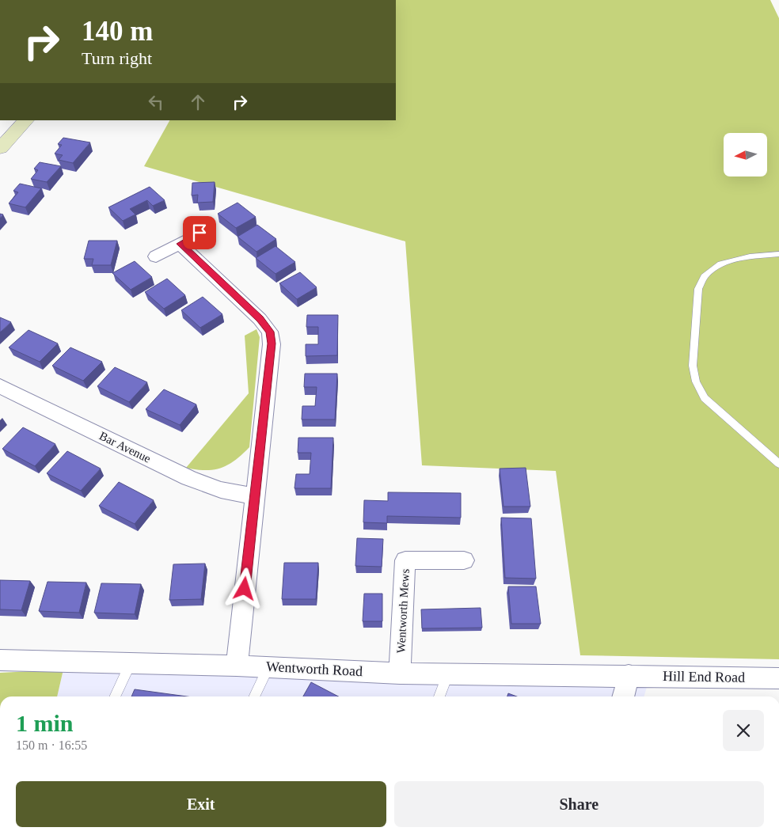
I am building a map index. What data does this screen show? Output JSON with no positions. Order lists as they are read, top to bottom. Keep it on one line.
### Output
{"streets":{"street":["Bar Avenue","Wentworth Mews","Wentworth Road","Hill End Road"]},"crossings":[["Wentworth Mews","Wentworth Road"],["Wentworth Road","Hill End Road"]],"north":"left","page":{"turn":["140 m","Turn right"],"heading":["1 min","150 m · 16:55"],"buttons":["Exit","Share"]}}
